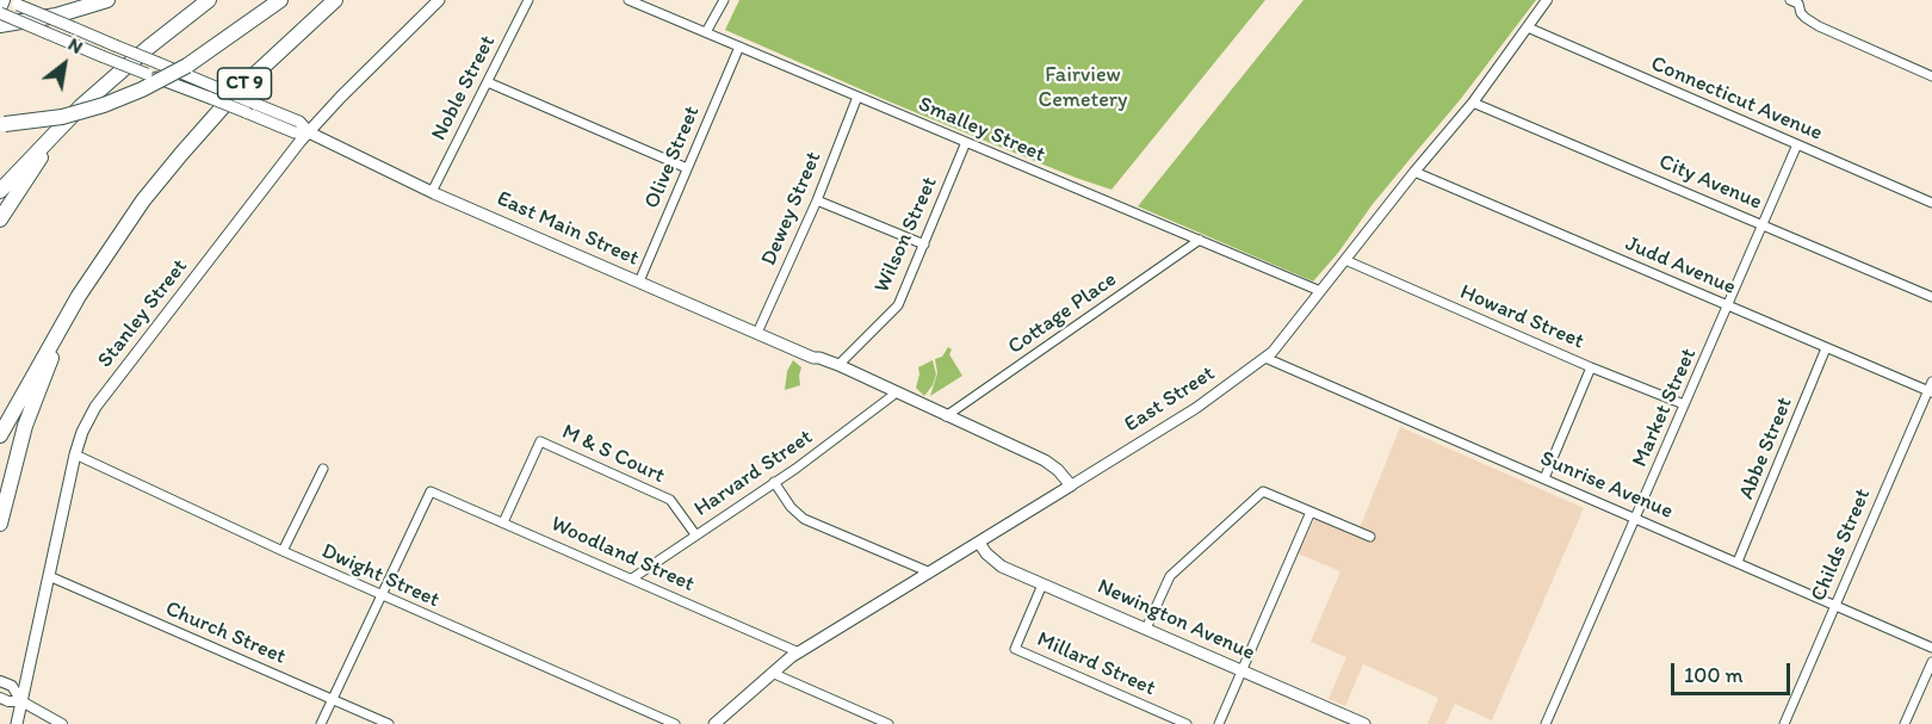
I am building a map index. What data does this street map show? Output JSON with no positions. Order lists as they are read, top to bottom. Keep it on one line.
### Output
{"streets":{"highway":["CT 9"],"main road":["East Main Street","Stanley Street","East Street","Newington Avenue"],"street":["Noble Street","Connecticut Avenue","Smalley Street","Olive Street","City Avenue","Dewey Street","Wilson Street","Judd Avenue","Cottage Place","Howard Street","Market Street","Abbe Street","M & S Court","Harvard Street","Sunrise Avenue","Childs Street","Woodland Street","Dwight Street","Church Street","Millard Street"]},"crossings":[["Noble Street","East Main Street"],["Connecticut Avenue","East Street"],["Connecticut Avenue","Market Street"],["Smalley Street","Olive Street"],["Smalley Street","Dewey Street"],["Smalley Street","Wilson Street"],["Smalley Street","Cottage Place"],["Smalley Street","East Street"],["Olive Street","East Main Street"],["City Avenue","East Street"],["City Avenue","Market Street"],["Dewey Street","East Main Street"],["East Main Street","Wilson Street"],["East Main Street","Stanley Street"],["East Main Street","Cottage Place"],["East Main Street","East Street"],["East Main Street","Harvard Street"],["Judd Avenue","East Street"],["Judd Avenue","Market Street"],["Judd Avenue","Abbe Street"],["Judd Avenue","Childs Street"],["Stanley Street","Dwight Street"],["Stanley Street","Church Street"],["Howard Street","East Street"],["Howard Street","Market Street"],["East Street","Sunrise Avenue"],["East Street","Woodland Street"],["East Street","Newington Avenue"],["Market Street","Sunrise Avenue"],["Abbe Street","Sunrise Avenue"],["M & S Court","Harvard Street"],["M & S Court","Woodland Street"],["Harvard Street","Woodland Street"],["Sunrise Avenue","Childs Street"],["Woodland Street","Dwight Street"],["Newington Avenue","Millard Street"]],"parks":["Fairview Cemetery"],"scale_bar":"100 m","north":"top right"}
